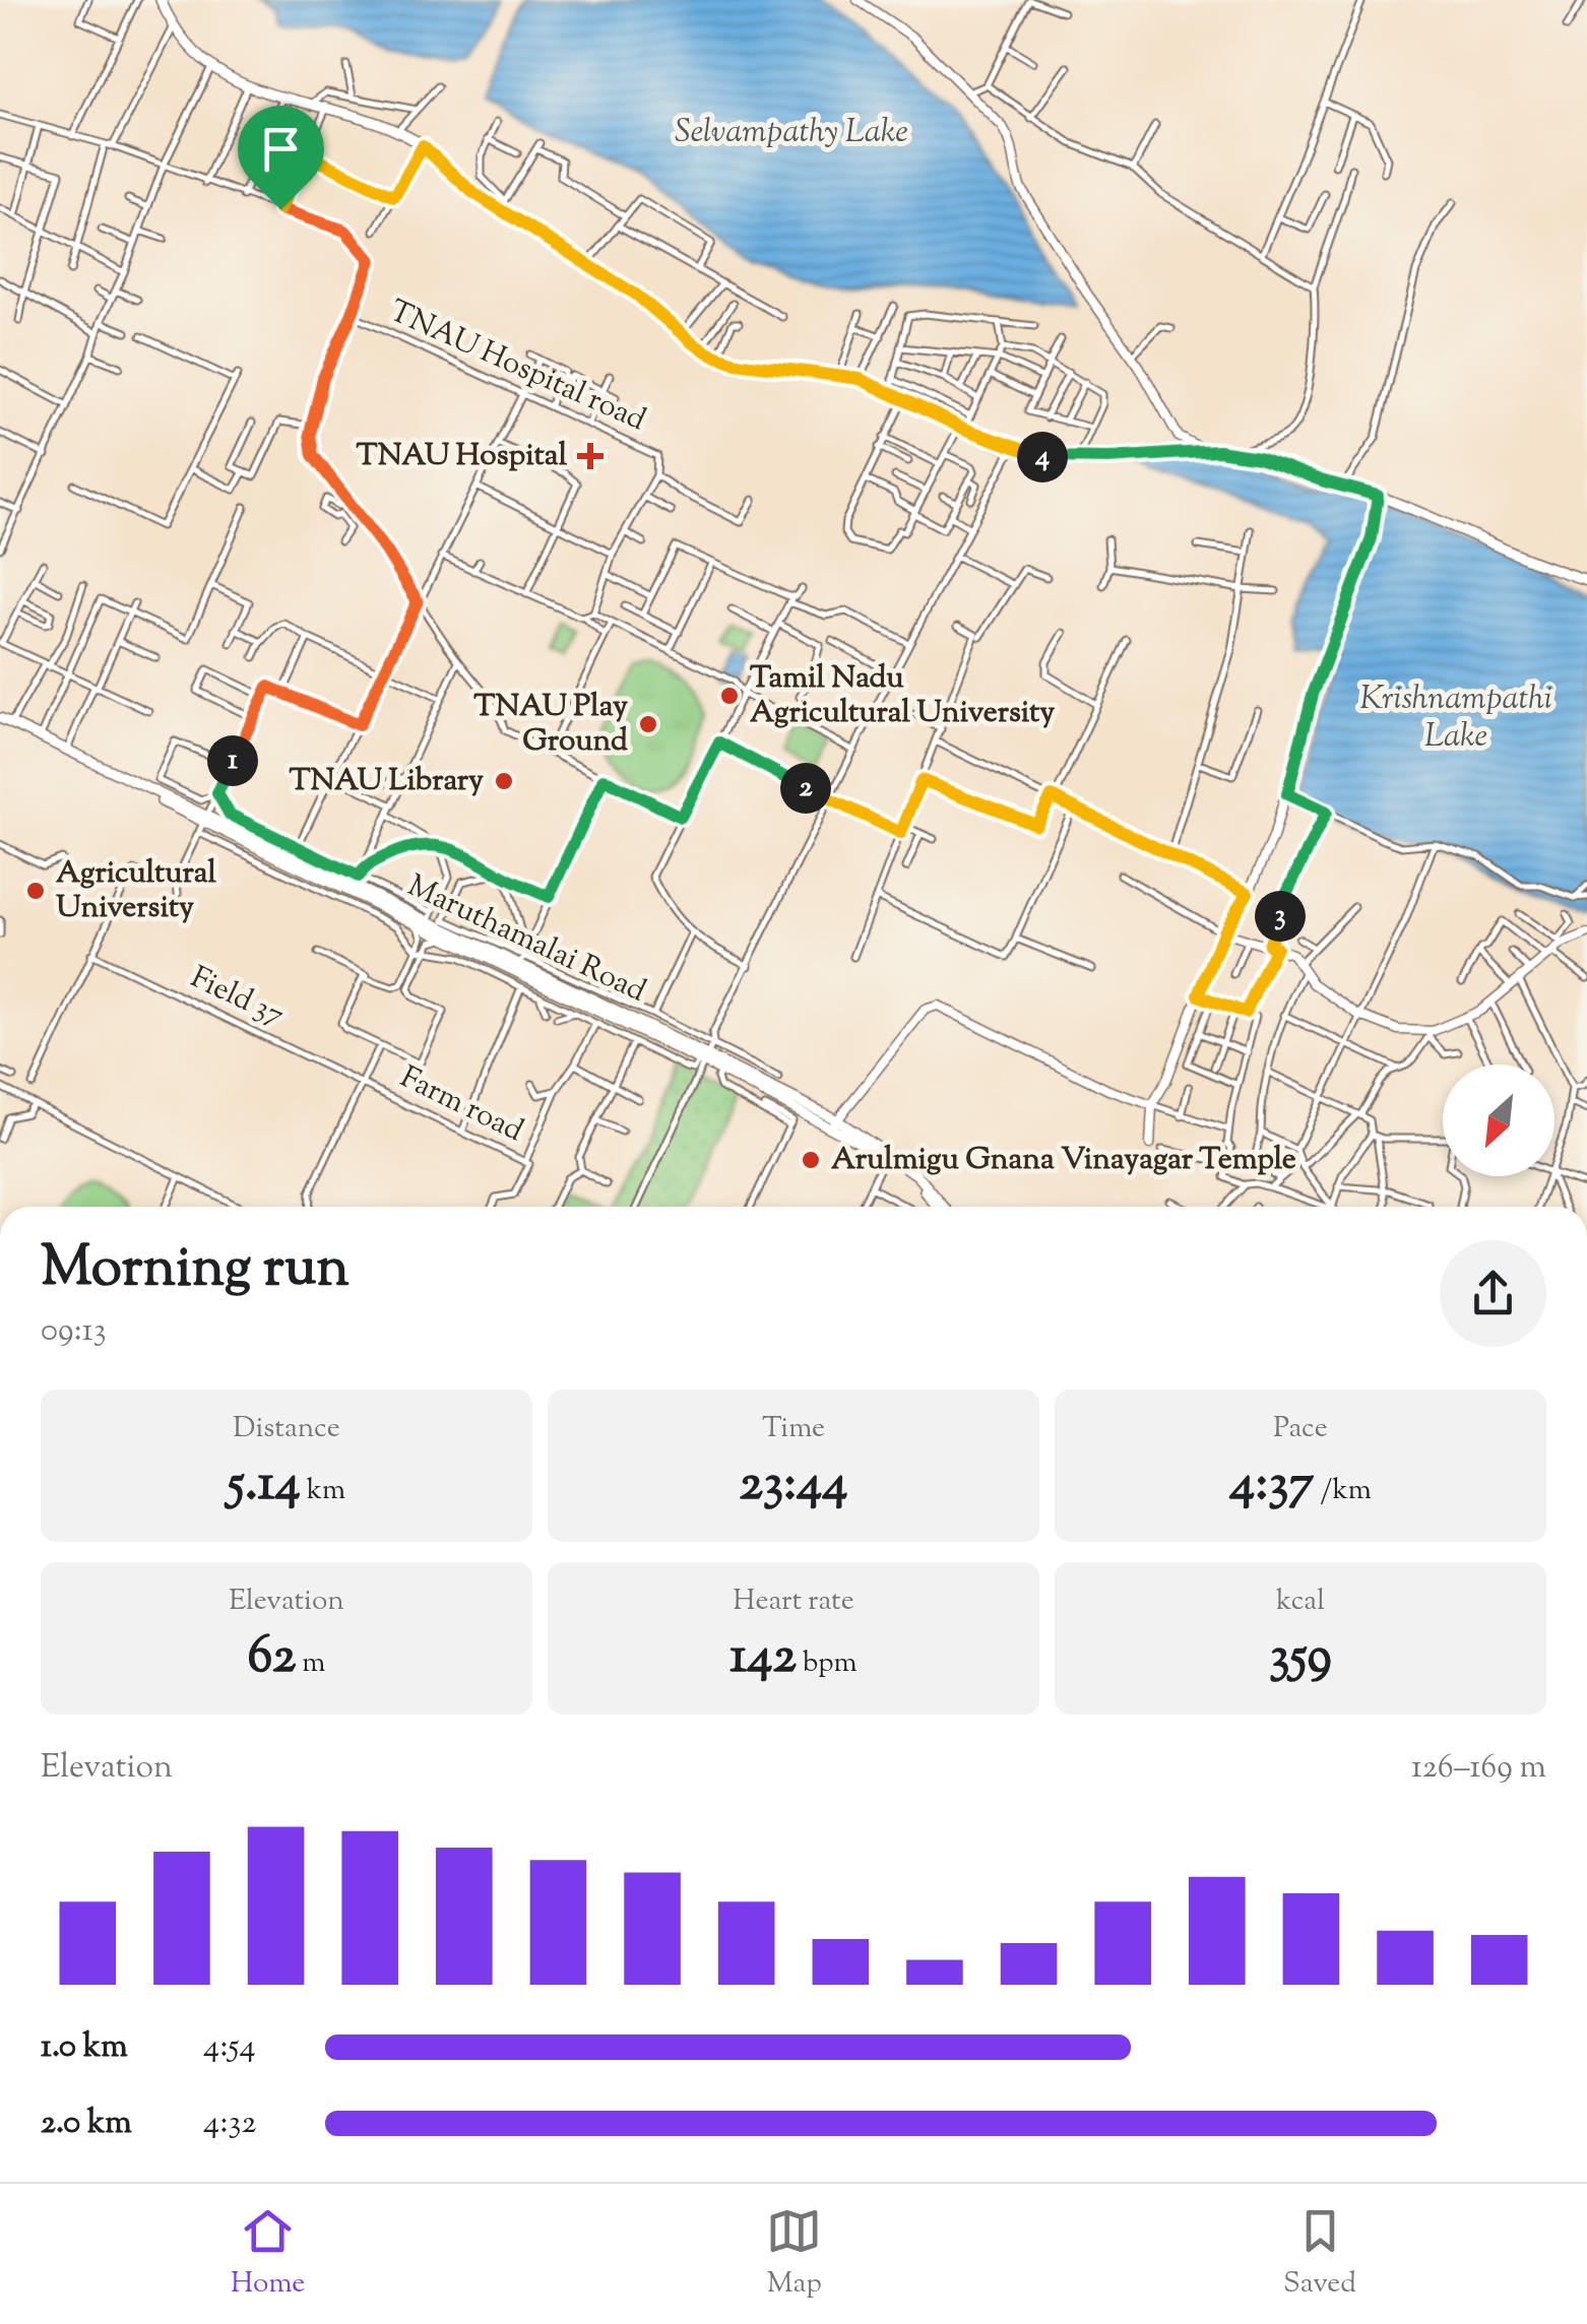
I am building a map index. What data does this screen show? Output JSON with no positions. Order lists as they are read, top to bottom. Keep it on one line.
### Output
{"streets":{"main road":["Maruthamalai Road"],"street":["TNAU Hospital road","Field 37","Farm road"]},"crossings":[["Field 37","Farm road"]],"water":["Selvampathy Lake","Krishnampathi Lake"],"places":{"health":["TNAU Hospital"],"other":["Tamil Nadu Agricultural University","TNAU Play Ground","TNAU Library","Agricultural University","Arulmigu Gnana Vinayagar Temple"]},"north":"bottom left","page":{"pins":["4","1","2","3"],"heading":["Morning run","09:13"],"stats":[["Distance","5.14 km"],["Time","23:44"],["Pace","4:37 /km"],["Elevation","62 m"],["Heart rate","142 bpm"],["kcal","359"]],"chart":["Elevation","126–169 m"],"list":[{"name":"1.0 km","note":"4:54"},{"name":"2.0 km","note":"4:32"}],"tabs":["Home","Map","Saved"]}}
